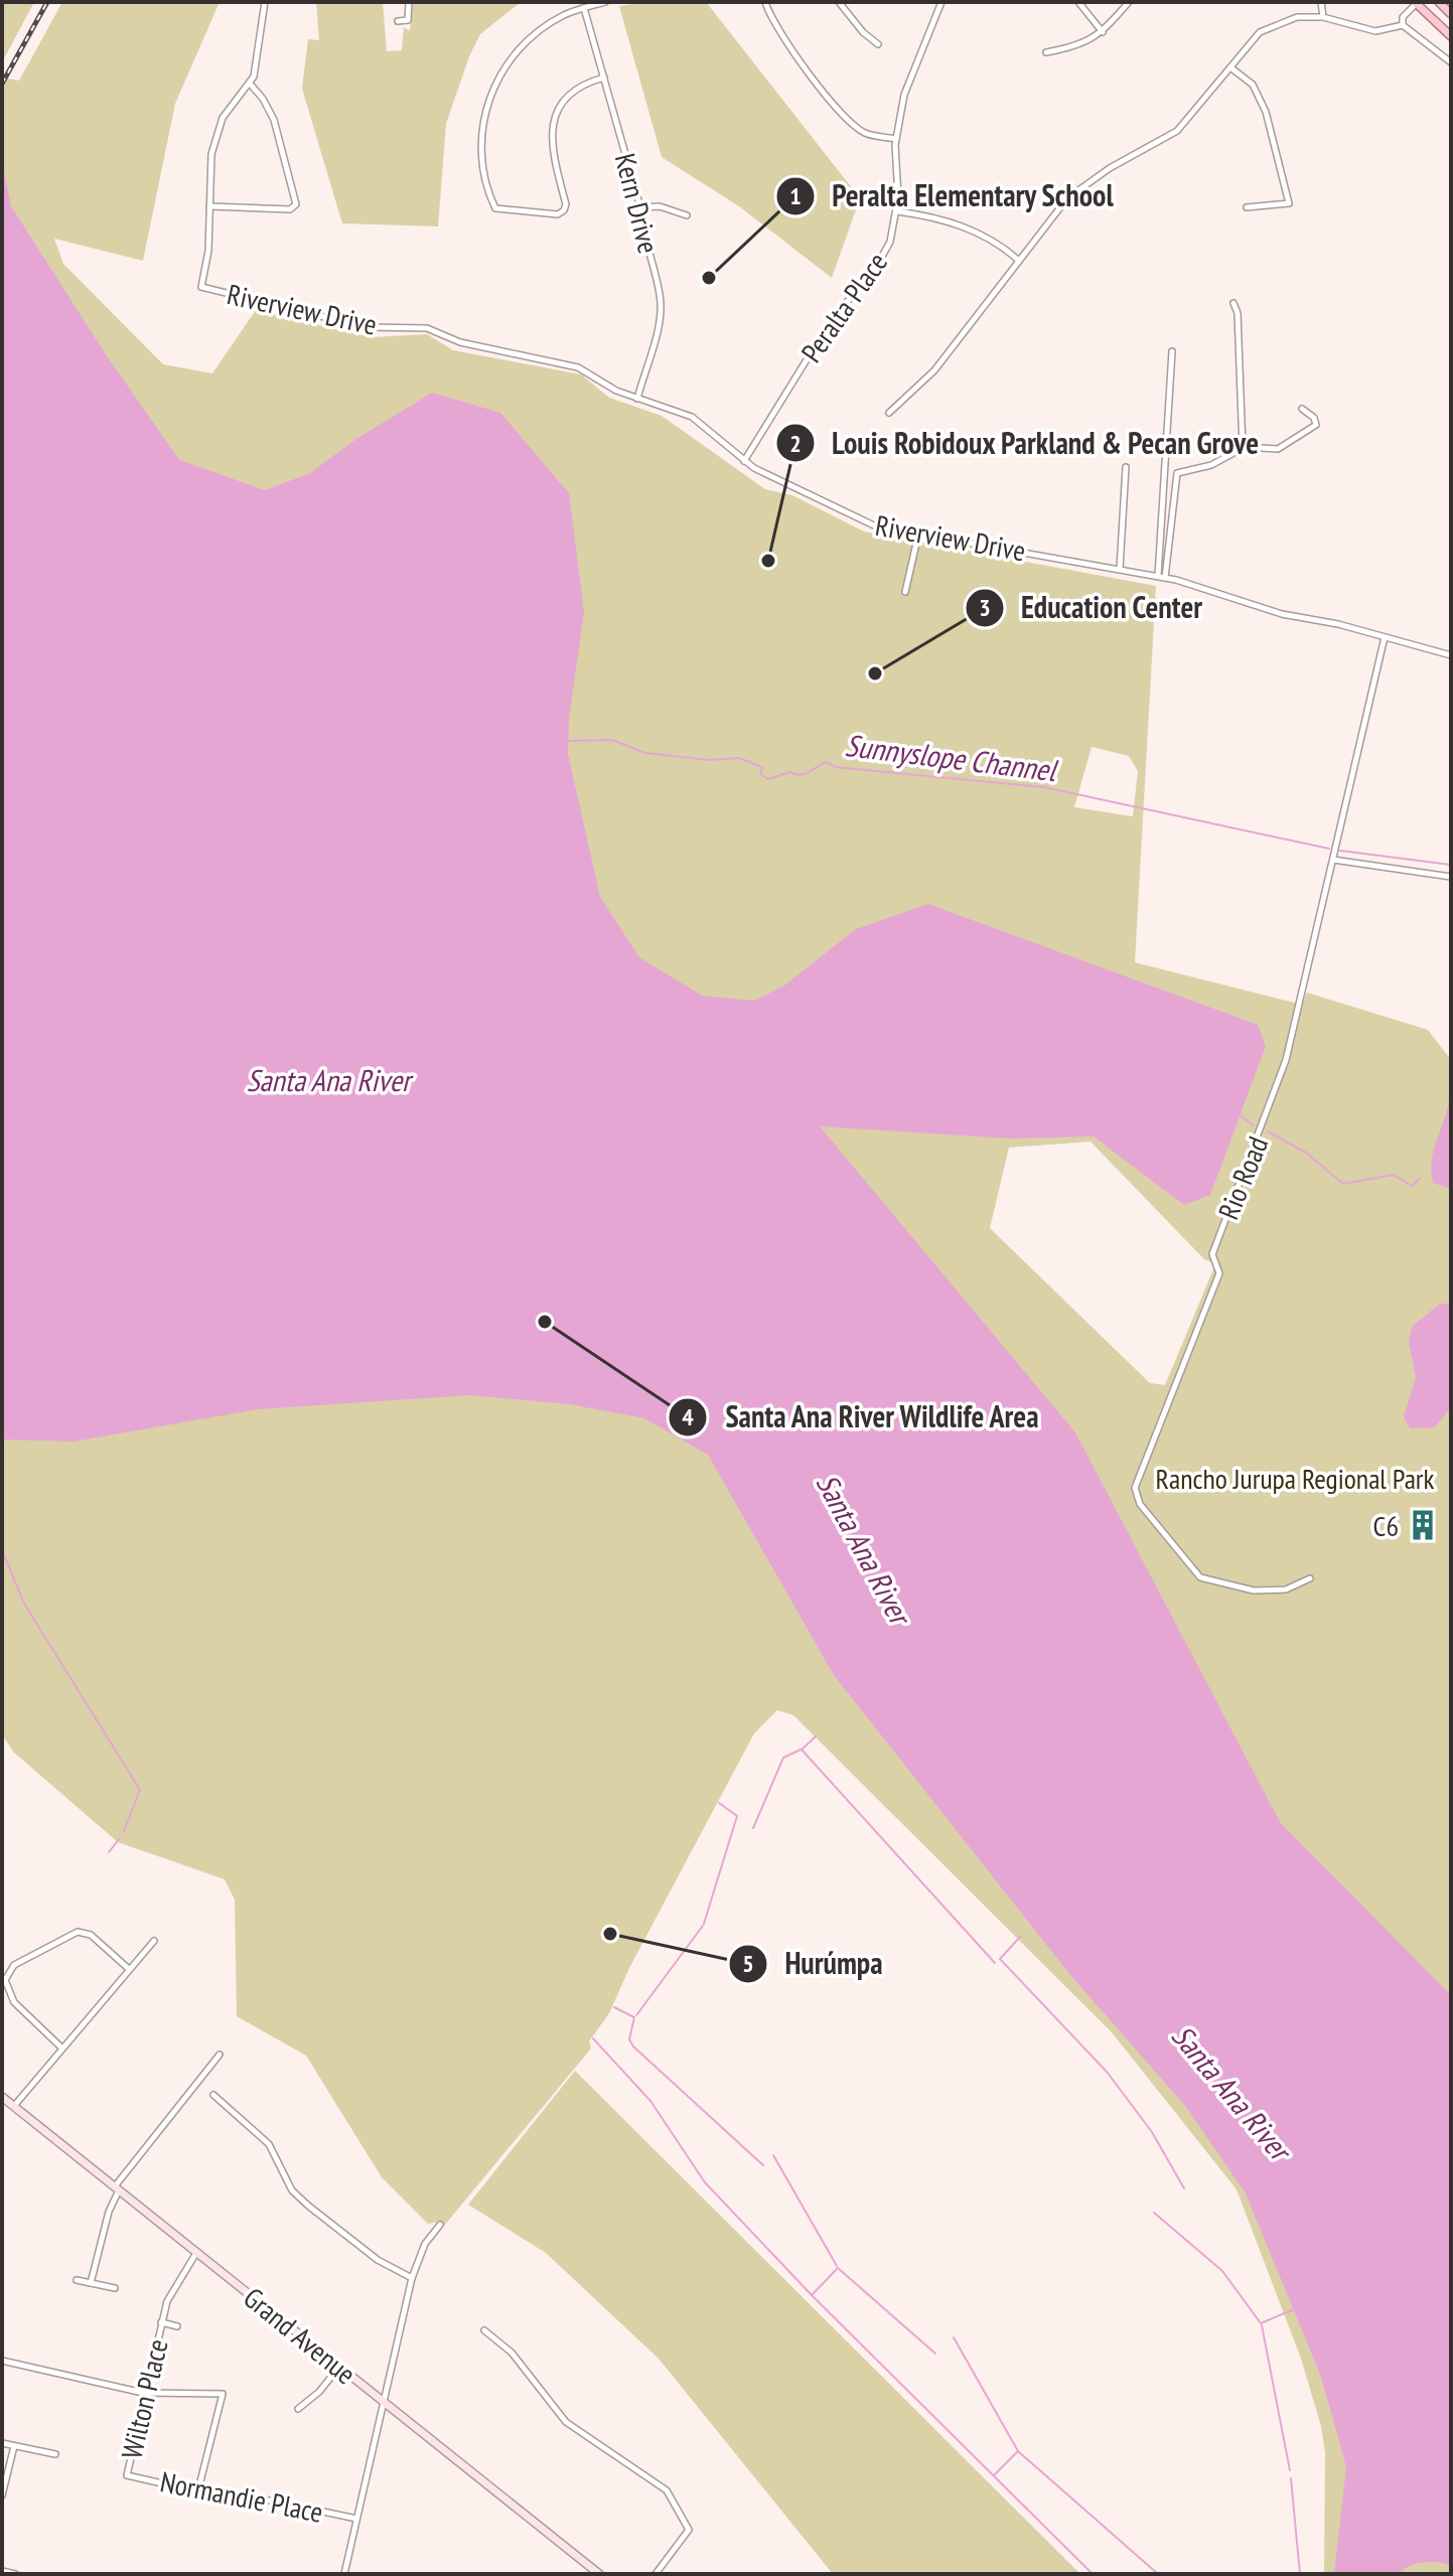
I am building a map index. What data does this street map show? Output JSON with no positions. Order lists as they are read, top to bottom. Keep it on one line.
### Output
{"streets":{"street":["Kern Drive","Peralta Place","Riverview Drive","Rio Road","Grand Avenue","Wilton Place","Normandie Place"]},"crossings":[["Kern Drive","Riverview Drive"],["Peralta Place","Riverview Drive"],["Riverview Drive","Rio Road"],["Grand Avenue","Wilton Place"],["Wilton Place","Normandie Place"]],"water":["Sunnyslope Channel","Santa Ana River"],"parks":["Rancho Jurupa Regional Park"],"places":{"other":["Peralta Elementary School","Louis Robidoux Parkland & Pecan Grove","Education Center","Santa Ana River Wildlife Area","Hurúmpa"],"building":["C6"]}}
